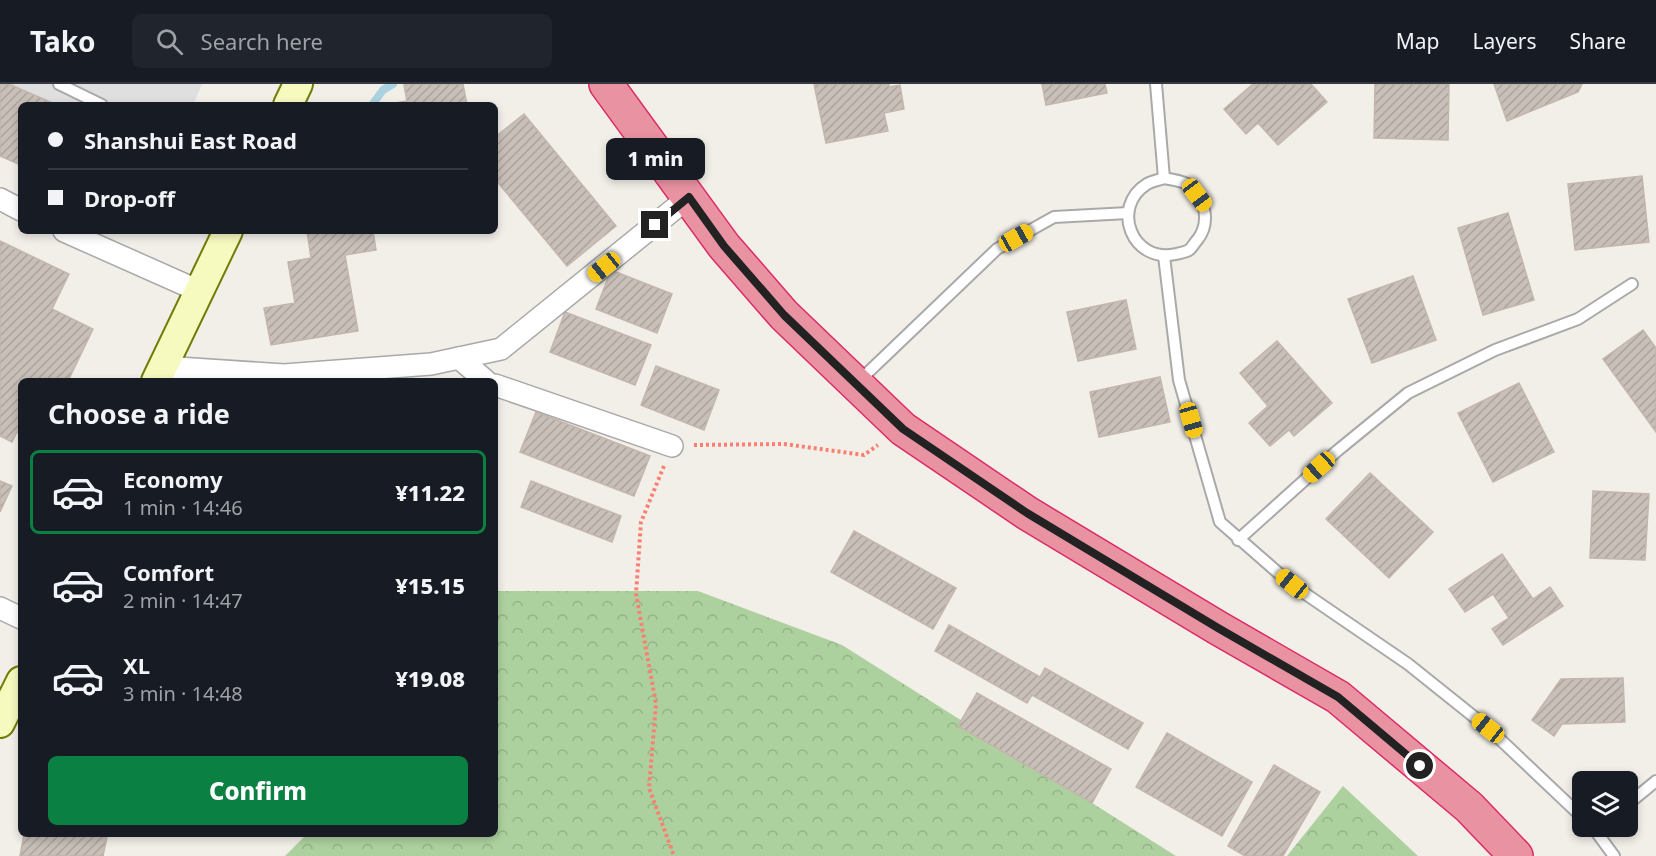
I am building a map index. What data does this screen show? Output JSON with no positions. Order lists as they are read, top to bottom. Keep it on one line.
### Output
{"page":{"header":"Tako","search":"Search here","nav":["Map","Layers","Share"],"banner":["Shanshui East Road","Drop-off"],"bubble":"1 min","heading":"Choose a ride","list":[{"name":"Economy","note":"1 min · 14:46","value":"¥11.22"},{"name":"Comfort","note":"2 min · 14:47","value":"¥15.15"},{"name":"XL","note":"3 min · 14:48","value":"¥19.08"}],"buttons":"Confirm"}}
